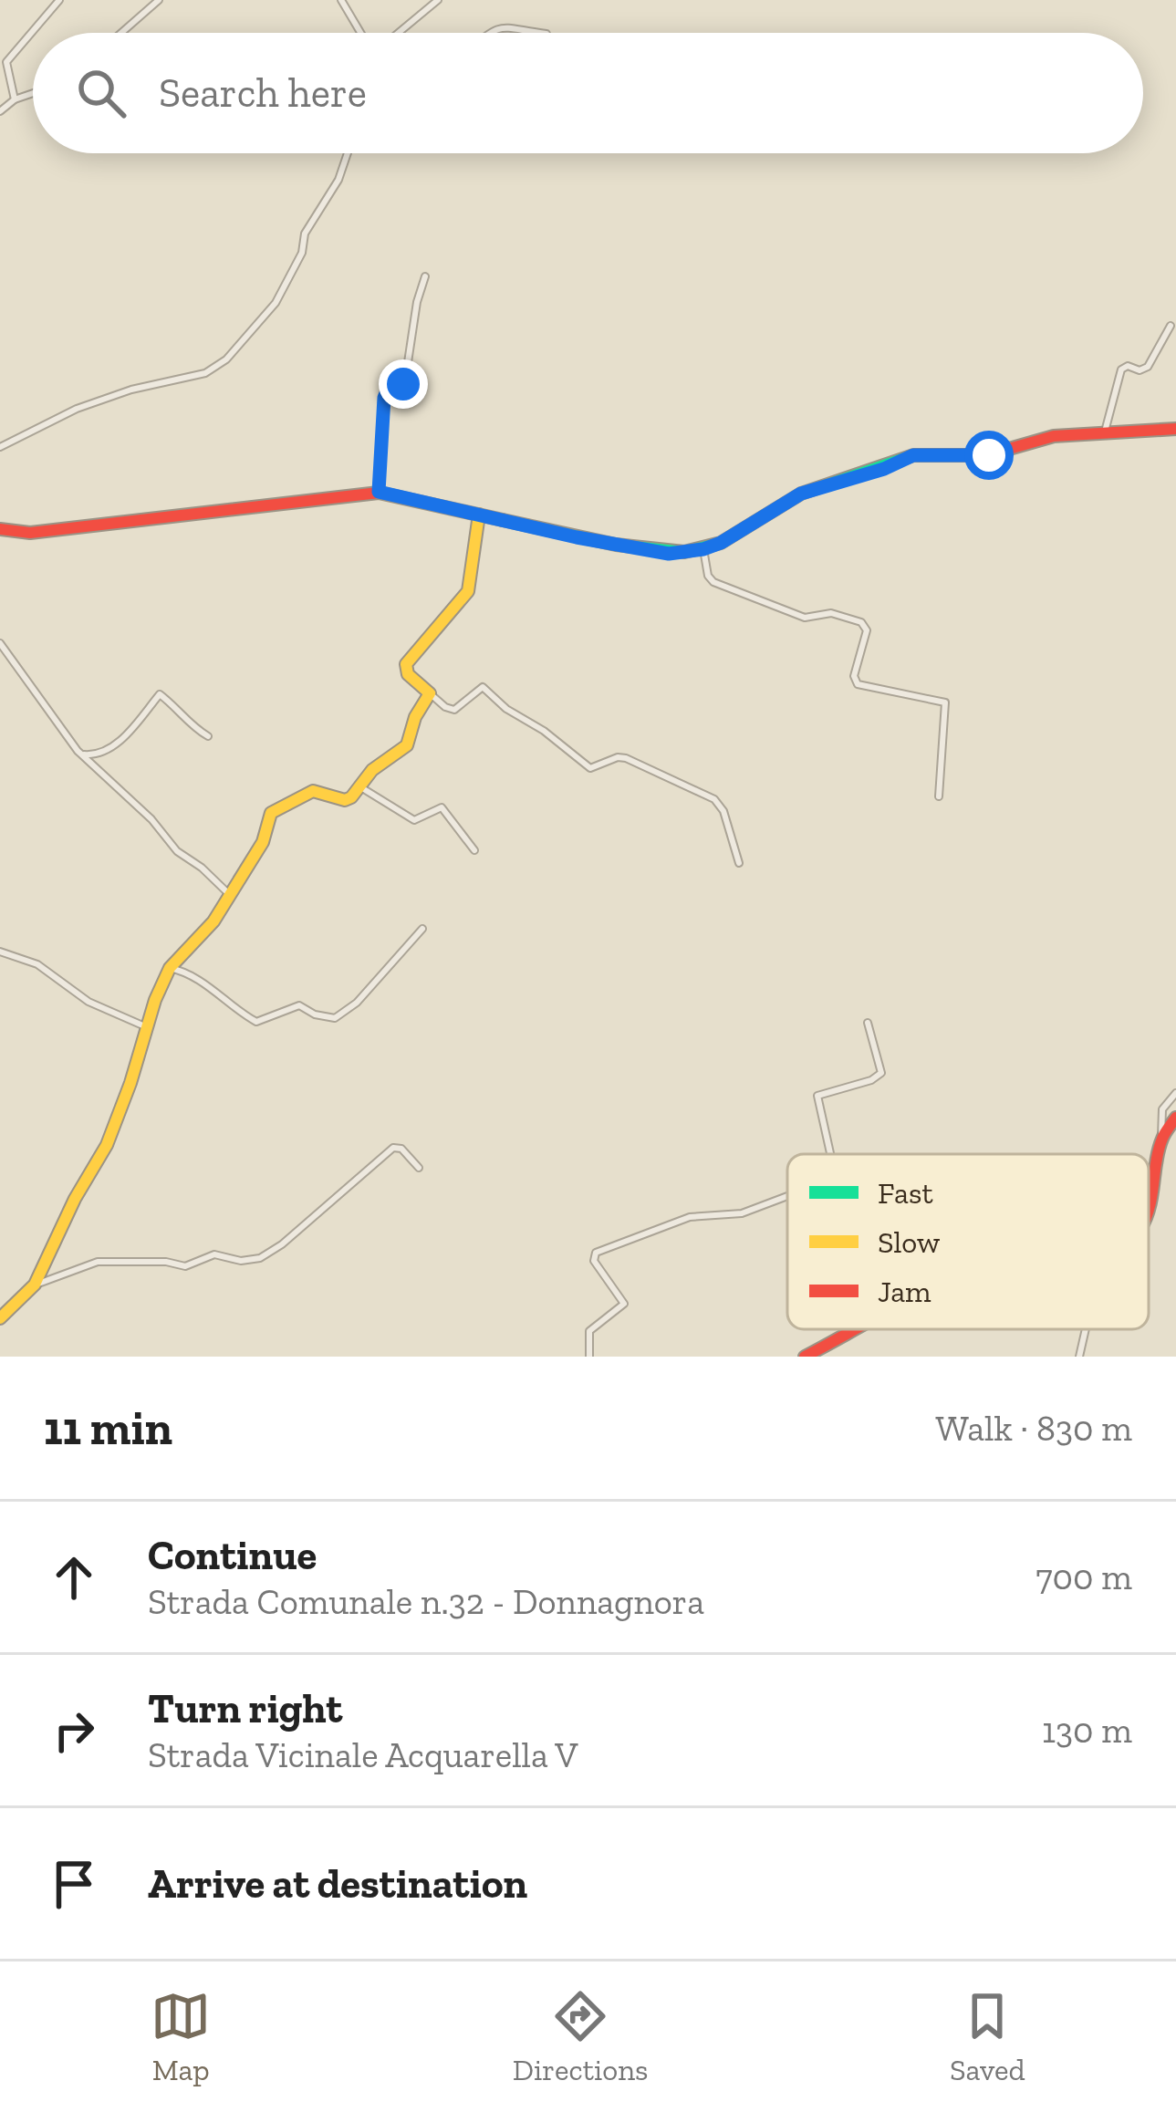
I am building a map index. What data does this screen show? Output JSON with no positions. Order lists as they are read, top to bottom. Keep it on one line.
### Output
{"legend":["Fast","Slow","Jam"],"page":{"search":"Search here","heading":["11 min","Walk · 830 m"],"list":[["Continue","Strada Comunale n.32 - Donnagnora","700 m"],["Turn right","Strada Vicinale Acquarella V","130 m"],"Arrive at destination"],"nav":["Map","Directions","Saved"]}}
